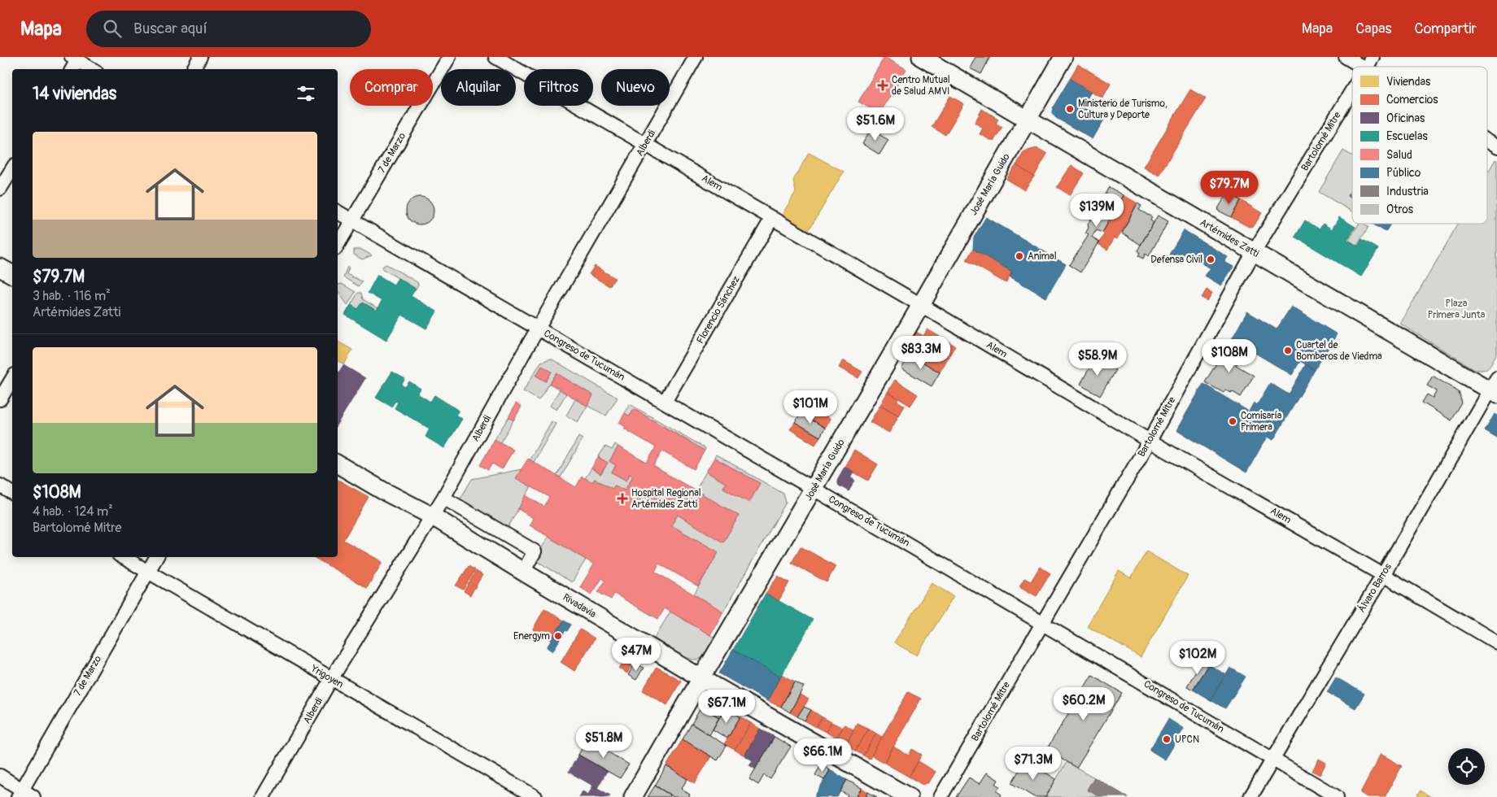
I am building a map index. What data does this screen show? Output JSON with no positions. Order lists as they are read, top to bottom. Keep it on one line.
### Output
{"streets":{"main road":["José María Guido","Artémides Zatti","Rivadavia"],"street":["Bartolomé Mitre","Alberdi","7 de Marzo","Alem","Florencio Sánchez","Congreso de Tucumán","Álvaro Barros","Yrigoyen"]},"crossings":[["Bartolomé Mitre","Alem"],["Bartolomé Mitre","Artémides Zatti"],["Bartolomé Mitre","Congreso de Tucumán"],["Alberdi","Alem"],["Alberdi","Congreso de Tucumán"],["Alberdi","Rivadavia"],["Alberdi","Yrigoyen"],["7 de Marzo","Congreso de Tucumán"],["7 de Marzo","Yrigoyen"],["Alem","José María Guido"],["Alem","Florencio Sánchez"],["Alem","Álvaro Barros"],["José María Guido","Artémides Zatti"],["José María Guido","Congreso de Tucumán"],["José María Guido","Rivadavia"],["Artémides Zatti","Álvaro Barros"],["Florencio Sánchez","Congreso de Tucumán"],["Congreso de Tucumán","Álvaro Barros"]],"parks":["Plaza Primera Junta"],"places":{"health":["Centro Mutual de Salud AMVI","Hospital Regional Artémides Zatti"],"other":["Ministerio de Turismo, Cultura y Deporte","Animal","Defensa Civil","Cuartel de Bomberos de Viedma","Comisaría Primera","Energym","UPCN"]},"legend":["Viviendas","Comercios","Oficinas","Escuelas","Salud","Público","Industria","Otros"],"page":{"header":"Mapa","search":"Buscar aquí","nav":["Mapa","Capas","Compartir"],"chip":["Comprar","Alquilar","Filtros","Nuevo"],"heading":"14 viviendas","price":["$51.6M","$79.7M","$139M","$83.3M","$108M","$58.9M","$101M","$47M","$102M","$60.2M","$67.1M","$51.8M","$66.1M","$71.3M"],"list":[{"name":"$79.7M","note":"3 hab. · 116 m² · Artémides Zatti"},{"name":"$108M","note":"4 hab. · 124 m² · Bartolomé Mitre"}]}}
